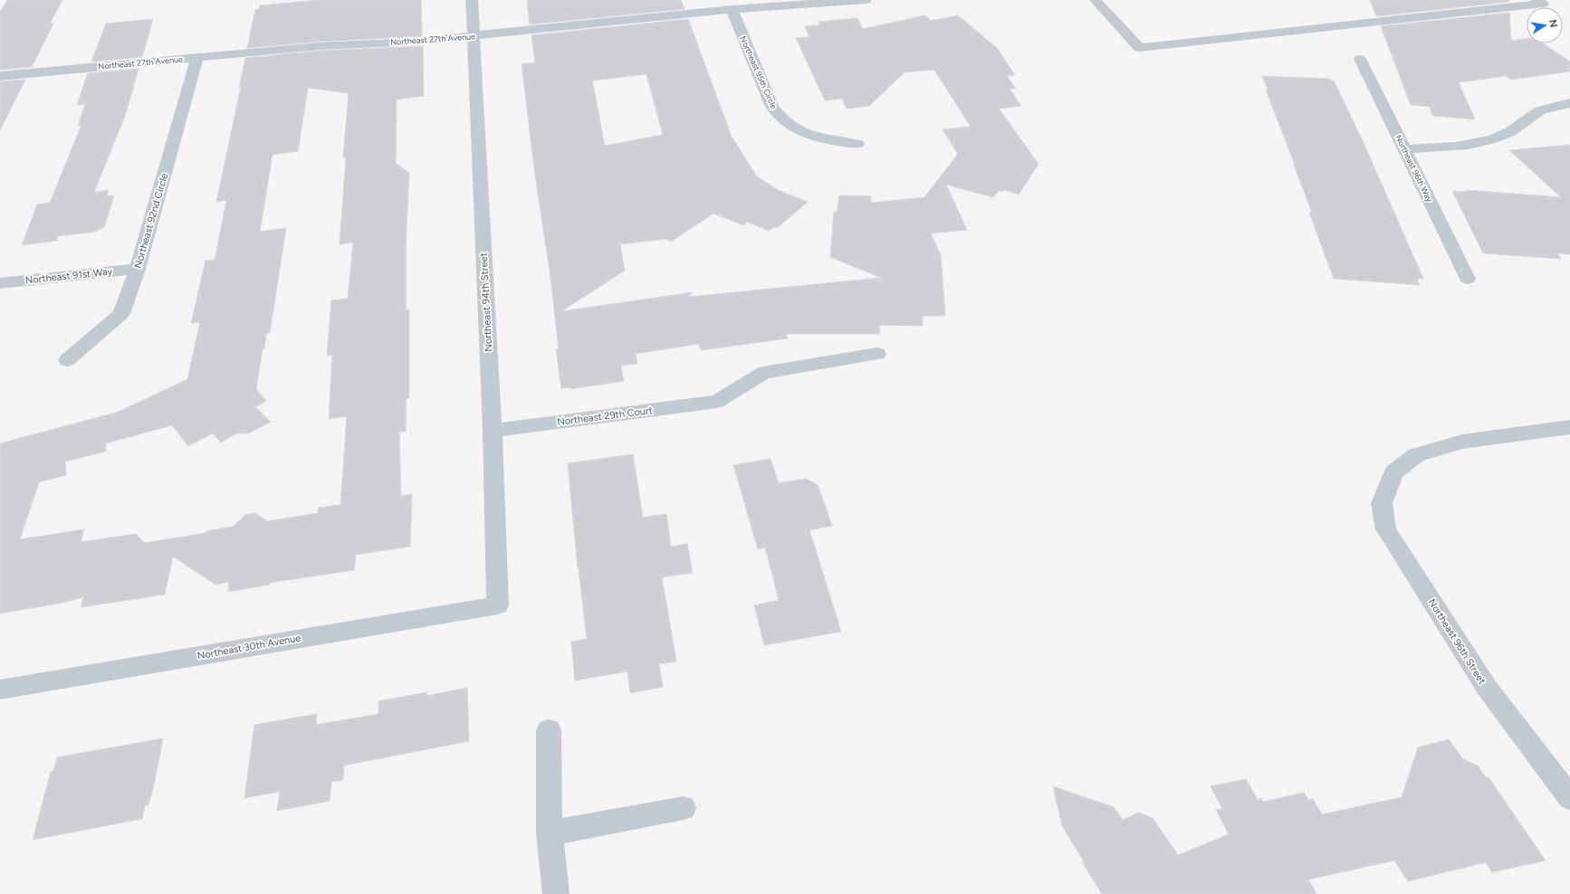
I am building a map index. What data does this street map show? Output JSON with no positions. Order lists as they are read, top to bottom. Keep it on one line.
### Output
{"streets":{"street":["Northeast 27th Avenue","Northeast 95th Circle","Northeast 96th Way","Northeast 92nd Circle","Northeast 91st Way","Northeast 94th Street","Northeast 29th Court","Northeast 96th Street","Northeast 30th Avenue"]},"crossings":[["Northeast 27th Avenue","Northeast 95th Circle"],["Northeast 27th Avenue","Northeast 92nd Circle"],["Northeast 27th Avenue","Northeast 94th Street"],["Northeast 92nd Circle","Northeast 91st Way"],["Northeast 94th Street","Northeast 29th Court"],["Northeast 94th Street","Northeast 30th Avenue"]],"north":"right"}
